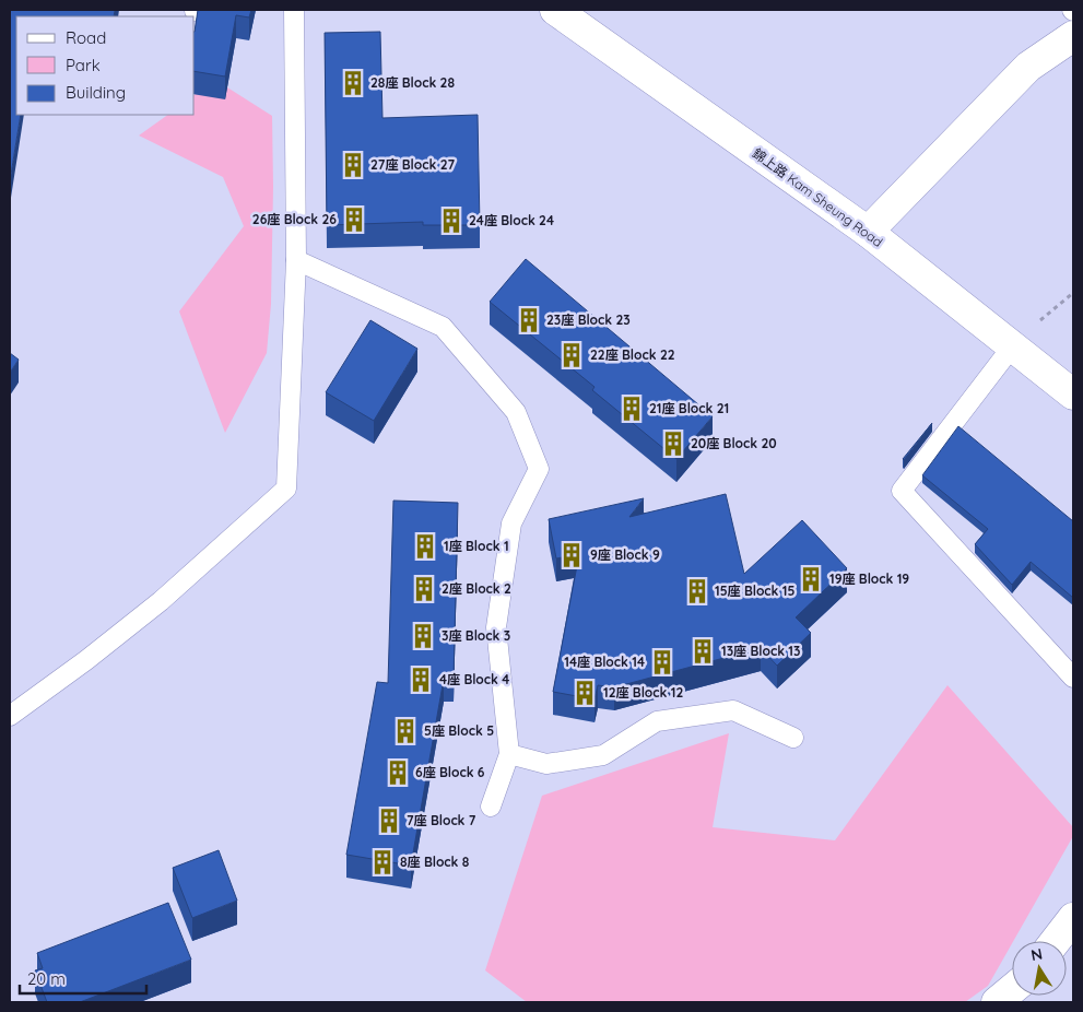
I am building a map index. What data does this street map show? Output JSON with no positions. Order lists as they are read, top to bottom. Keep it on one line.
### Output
{"streets":{"main road":["錦上路 Kam Sheung Road"]},"places":{"building":["28座 Block 28","27座 Block 27","26座 Block 26","24座 Block 24","23座 Block 23","22座 Block 22","21座 Block 21","20座 Block 20","1座 Block 1","9座 Block 9","19座 Block 19","2座 Block 2","15座 Block 15","3座 Block 3","13座 Block 13","14座 Block 14","4座 Block 4","12座 Block 12","5座 Block 5","6座 Block 6","7座 Block 7","8座 Block 8"]},"legend":["Road","Park","Building"],"scale_bar":"20 m","north":"top"}
